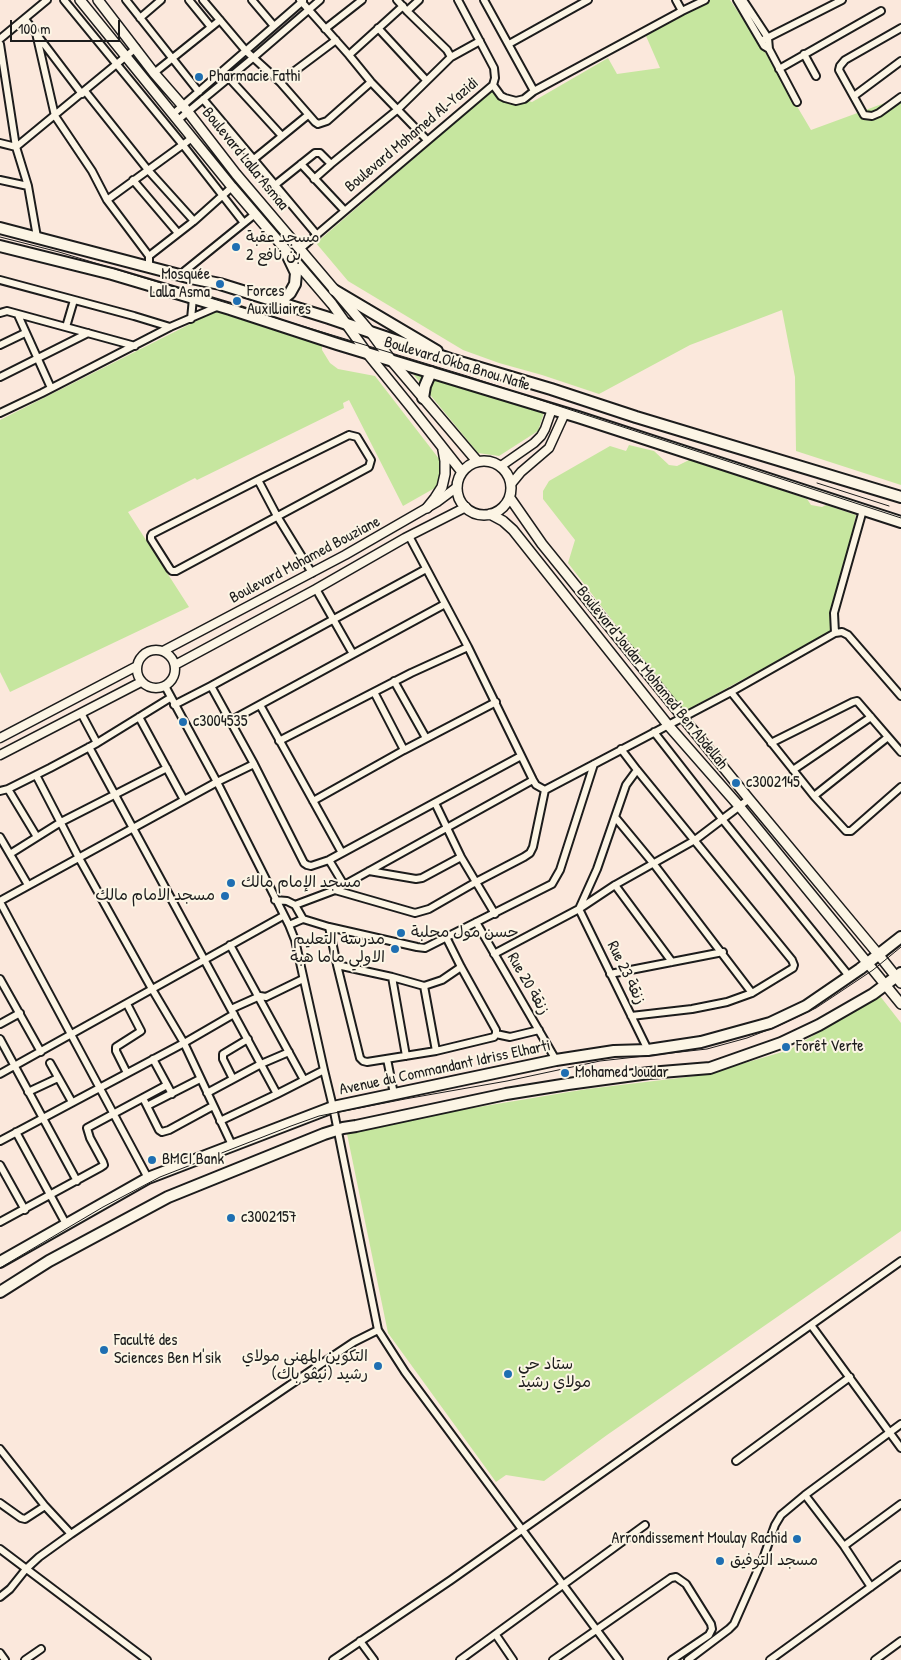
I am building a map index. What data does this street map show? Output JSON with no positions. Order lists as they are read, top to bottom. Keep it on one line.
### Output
{"streets":{"main road":["Boulevard Lalla Asmaa","Boulevard Okba Bnou Nafie","Boulevard Joudar Mohamed Ben Abdellah","Avenue du Commandant Idriss Elharti"],"street":["Boulevard Mohamed Al-Yazidi","Boulevard Mohamed Bouziane","Rue 23 زنقة","Rue 20 زنقة"]},"crossings":[["Boulevard Mohamed Al-Yazidi","Boulevard Lalla Asmaa"],["Boulevard Lalla Asmaa","Boulevard Okba Bnou Nafie"],["Boulevard Mohamed Bouziane","Boulevard Joudar Mohamed Ben Abdellah"],["Boulevard Joudar Mohamed Ben Abdellah","Avenue du Commandant Idriss Elharti"],["Rue 23 زنقة","Avenue du Commandant Idriss Elharti"],["Rue 20 زنقة","Avenue du Commandant Idriss Elharti"]],"places":["Pharmacie Fathi","مسجد عقبة بن نافع 2","Mosquée Lalla Asma","Forces Auxilliaires","c3004535","c3002145","مسجد الإمام مالك","مسجد الامام مالك","حسن مول محلبة","مدرسة التعليم الاولي ماما هبة","Forêt Verte","Mohamed Joudar","BMCI Bank","c3002157","Faculté des Sciences Ben M'sik","التكوين المهني مولاي رشيد (نيڤو باك)","ستاد حي مولاي رشيد","Arrondissement Moulay Rachid","مسجد التوفيق"],"scale_bar":"100 m"}
